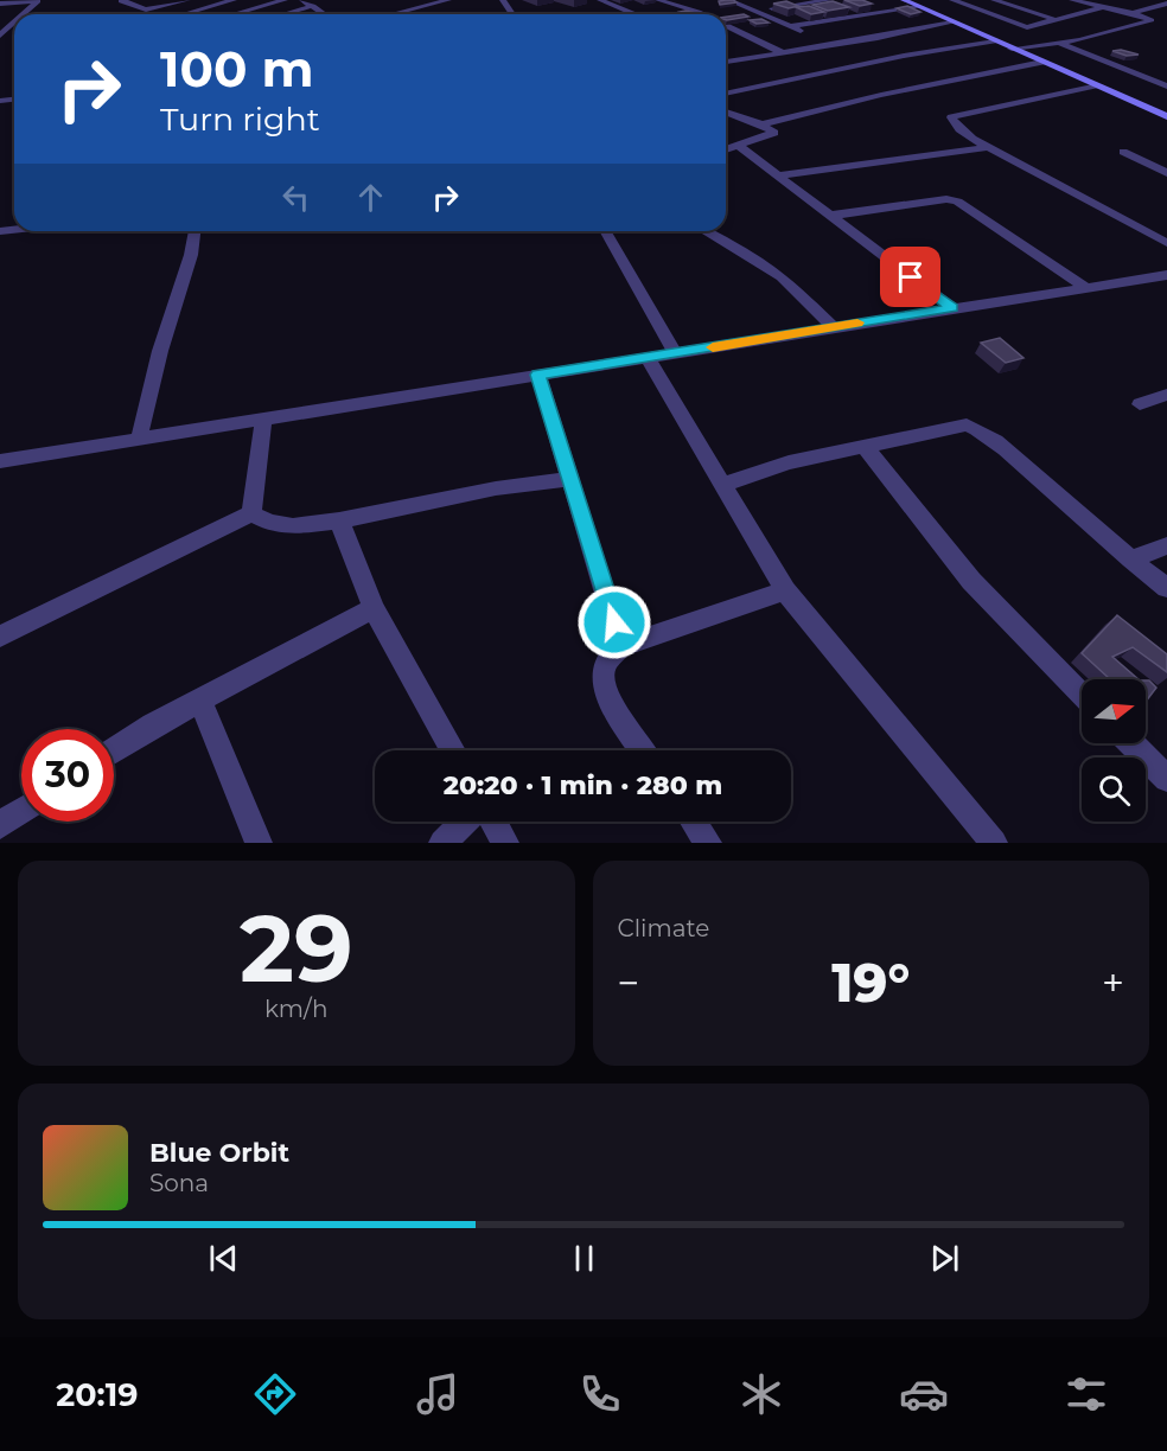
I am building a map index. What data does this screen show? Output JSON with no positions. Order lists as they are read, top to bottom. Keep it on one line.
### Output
{"north":"right","page":{"turn":["100 m","Turn right"],"limit":"30","trip":"20:20 · 1 min · 280 m","tile":[["29","km/h"],"Climate"],"heat":["−","19°","+"],"song":["Blue Orbit","Sona"],"tabs":"20:19"}}
